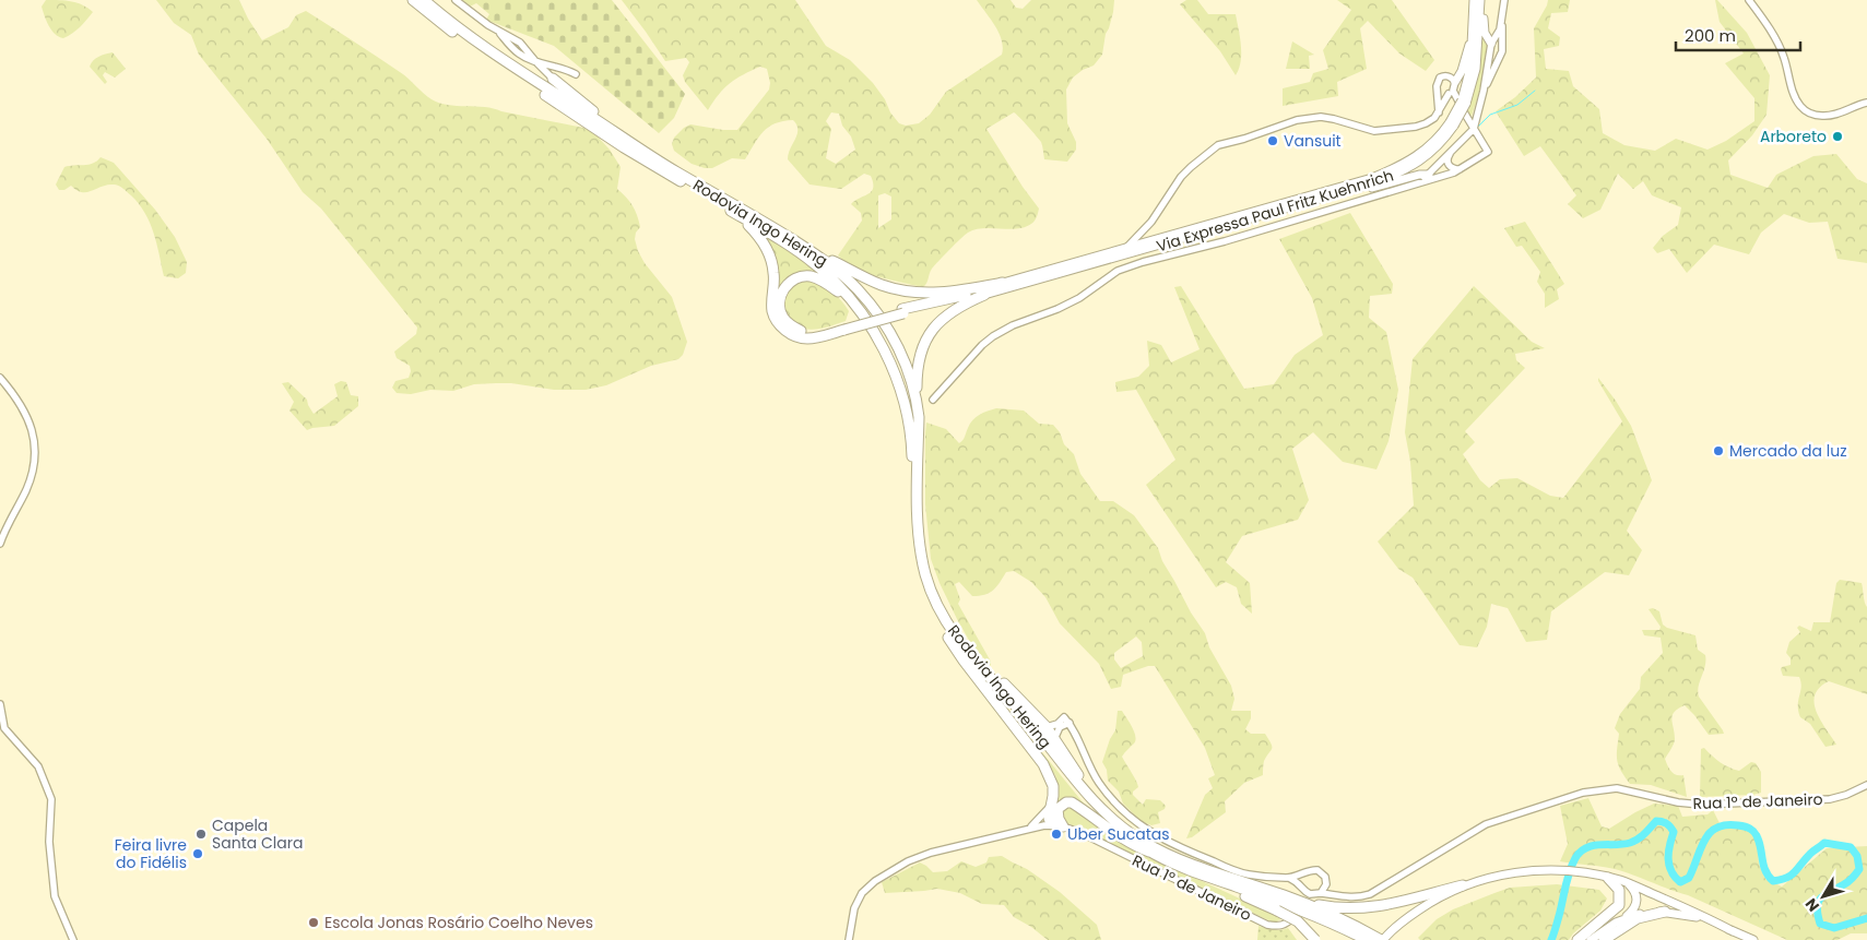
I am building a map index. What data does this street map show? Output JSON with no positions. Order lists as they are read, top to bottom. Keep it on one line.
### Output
{"streets":{"highway":["Rodovia Ingo Hering"],"main road":["Via Expressa Paul Fritz Kuehnrich"],"street":["Rua 1º de Janeiro"]},"places":["Arboreto","Vansuit","Mercado da luz","Capela Santa Clara","Uber Sucatas","Feira livre do Fidélis","Escola Jonas Rosário Coelho Neves"],"scale_bar":"200 m","north":"bottom left"}
